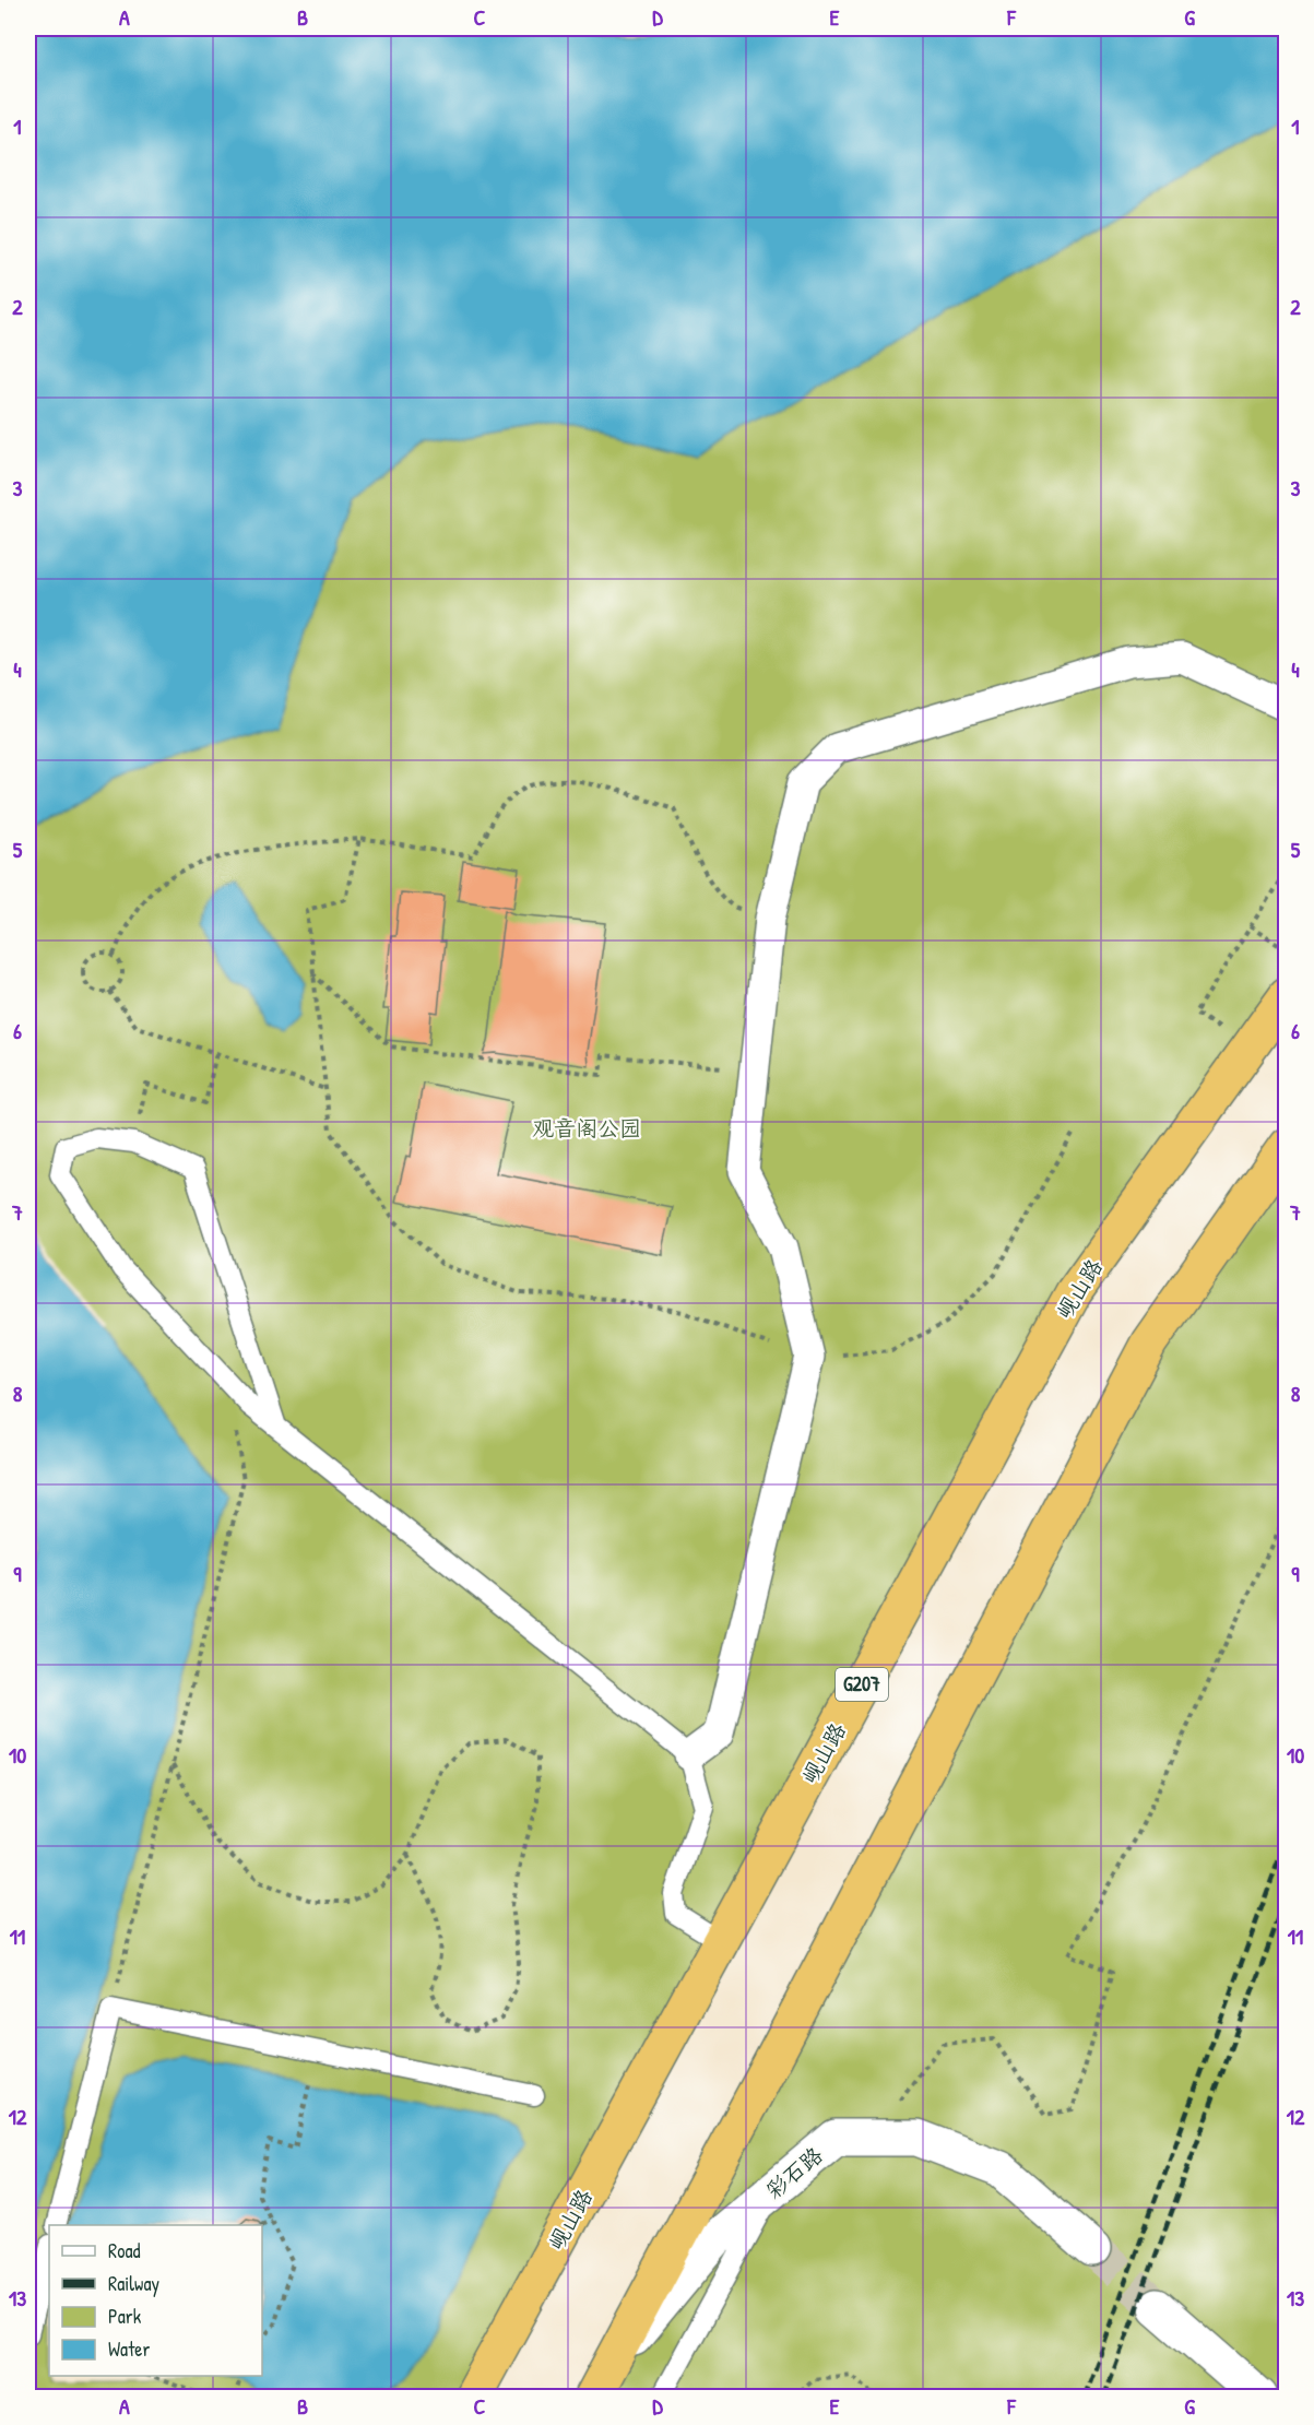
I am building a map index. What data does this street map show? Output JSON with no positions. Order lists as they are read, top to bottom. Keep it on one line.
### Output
{"streets":{"highway":["岘山路","G207"],"street":["彩石路"]},"parks":["观音阁公园"],"legend":["Road","Railway","Park","Water"],"grid":{"columns":["A","B","C","D","E","F","G"],"rows":["1","2","3","4","5","6","7","8","9","10","11","12","13"]}}
